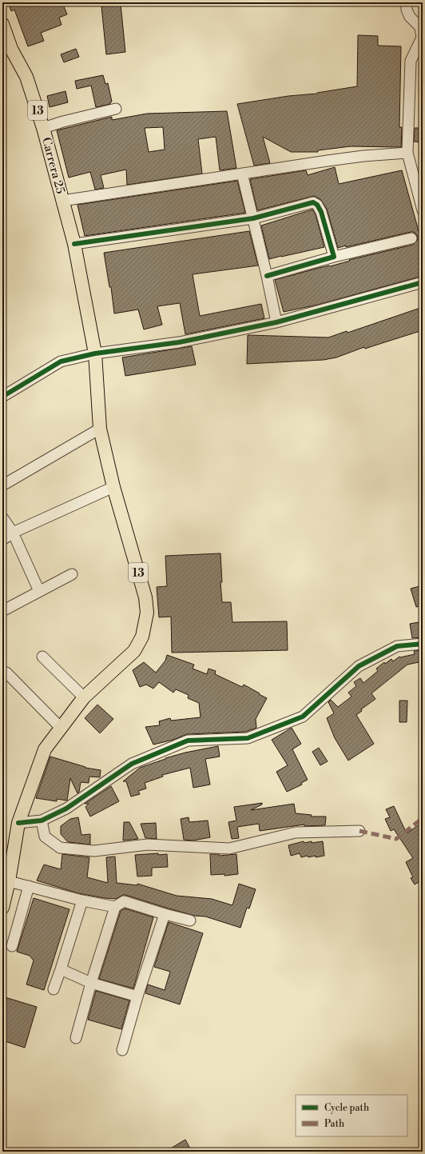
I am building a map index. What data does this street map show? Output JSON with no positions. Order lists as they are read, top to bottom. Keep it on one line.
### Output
{"streets":{"main road":["13","Carrera 25"]},"crossings":[["13","Carrera 25"]],"legend":["Cycle path","Path"]}
